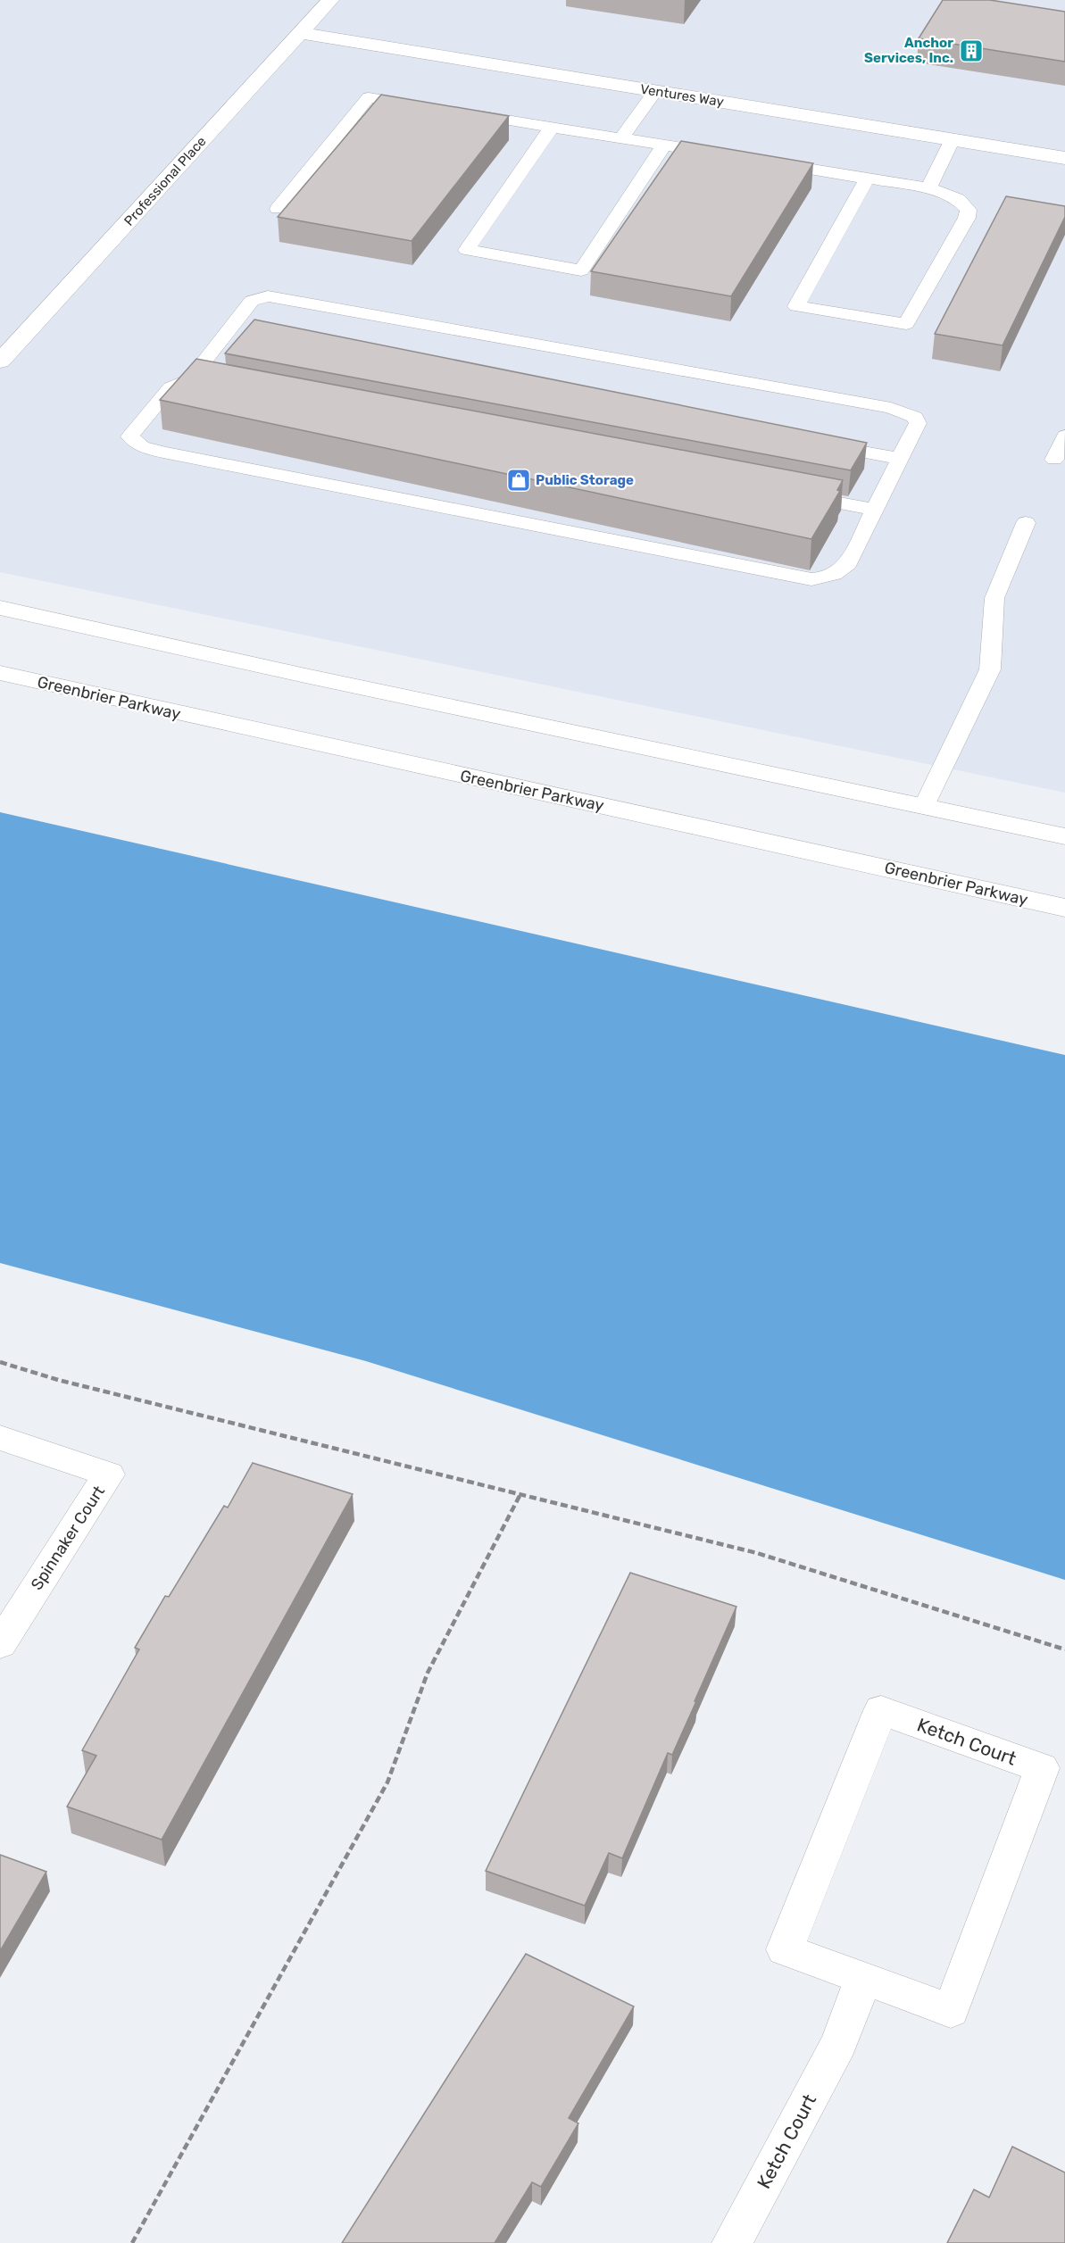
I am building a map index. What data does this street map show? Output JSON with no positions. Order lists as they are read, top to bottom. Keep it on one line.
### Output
{"streets":{"street":["Ventures Way","Professional Place","Greenbrier Parkway","Spinnaker Court","Ketch Court"]},"crossings":[["Ventures Way","Professional Place"]],"places":{"building":["Anchor Services, Inc."],"shop":["Public Storage"]}}
